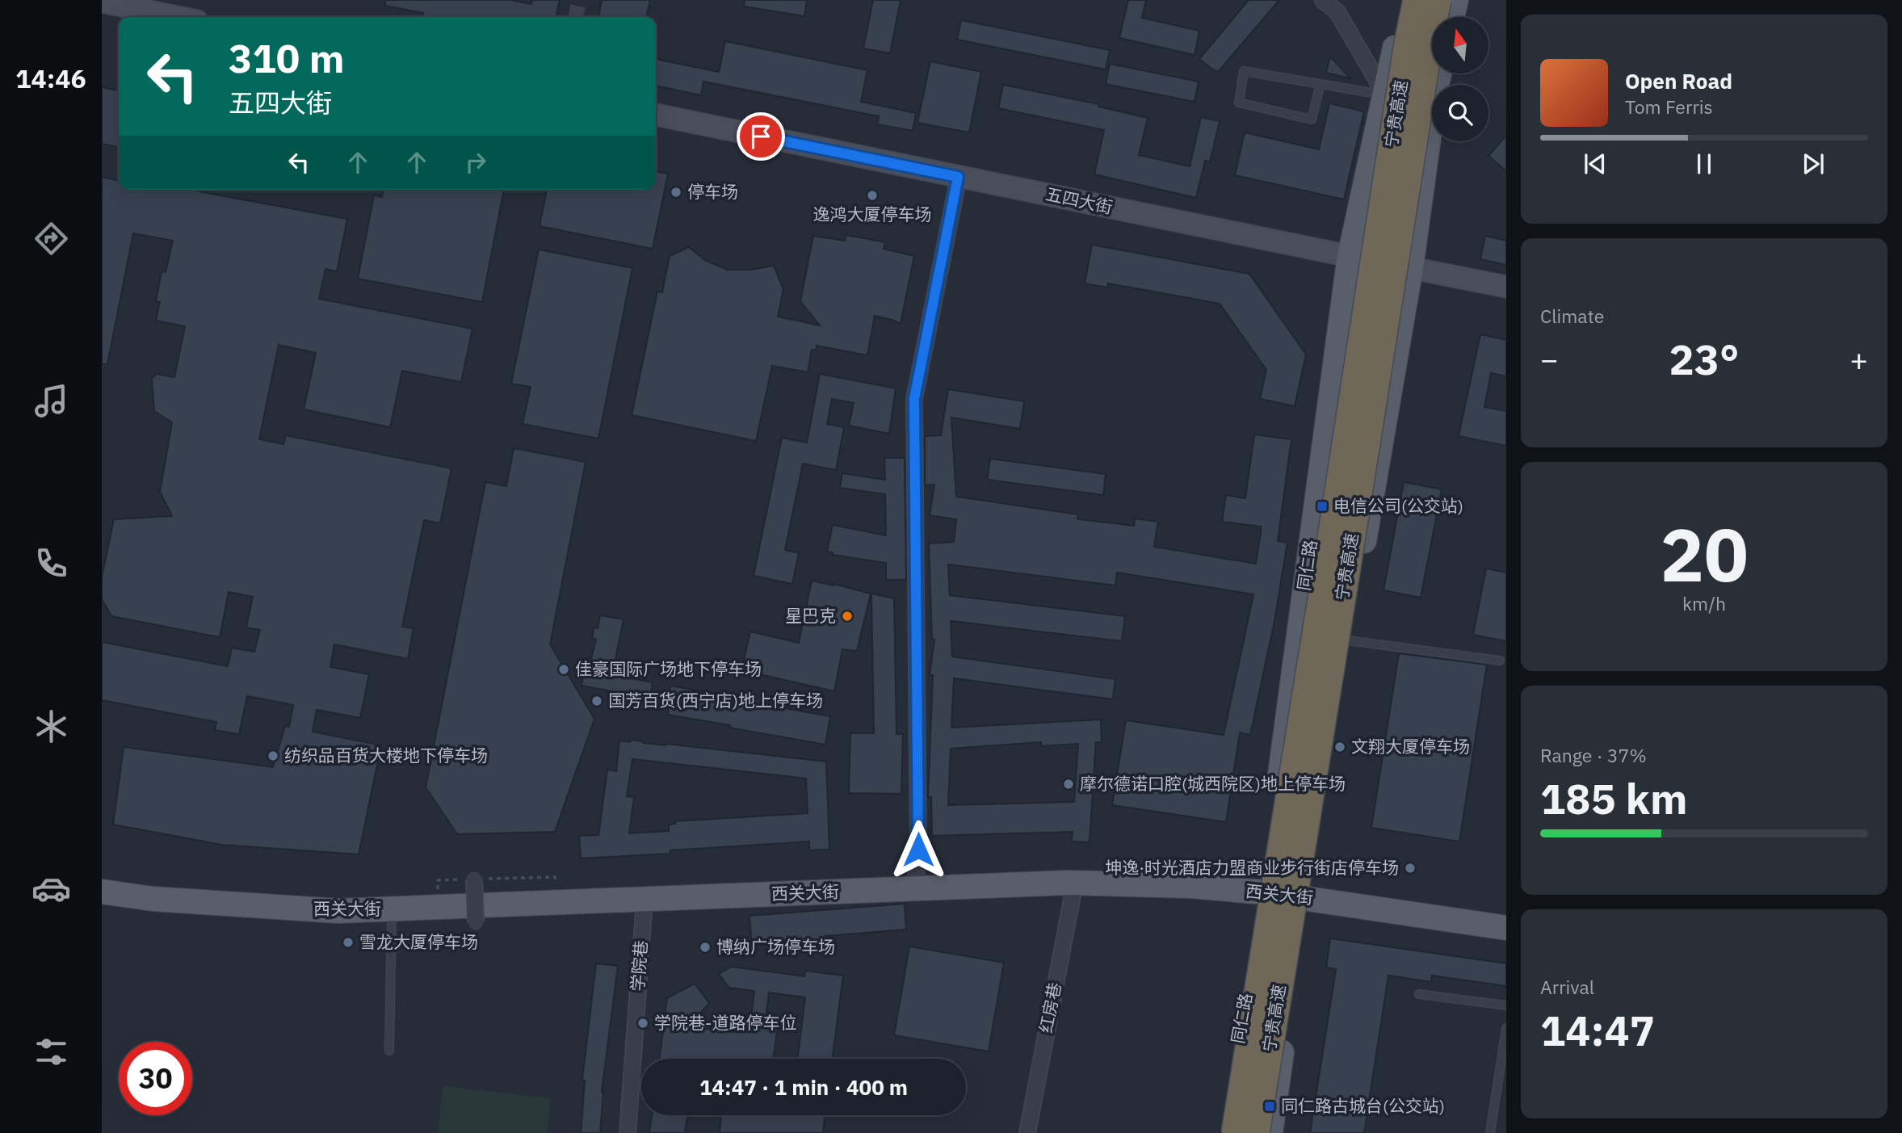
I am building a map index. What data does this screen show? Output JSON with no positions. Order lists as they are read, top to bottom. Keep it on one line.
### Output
{"streets":{"highway":["宁贵高速"],"main road":["五四大街","同仁路","西关大街"],"street":["学院巷","红房巷"]},"crossings":[["五四大街","同仁路"],["同仁路","西关大街"],["西关大街","学院巷"],["西关大街","红房巷"]],"places":{"other":["停车场","逸鸿大厦停车场","星巴克","佳豪国际广场地下停车场","国芳百货(西宁店)地上停车场","文翔大厦停车场","纺织品百货大楼地下停车场","摩尔德诺口腔(城西院区)地上停车场","坤逸·时光酒店力盟商业步行街店停车场","雪龙大厦停车场","博纳广场停车场","学院巷-道路停车位"],"transit":["电信公司(公交站)","同仁路古城台(公交站)"]},"north":"top","page":{"tabs":"14:46","turn":["310 m","五四大街"],"song":["Open Road","Tom Ferris"],"tile":["Climate",["20","km/h"],["Range · 37%","185 km"],["Arrival","14:47"]],"heat":["−","23°","+"],"limit":"30","trip":"14:47 · 1 min · 400 m"}}
